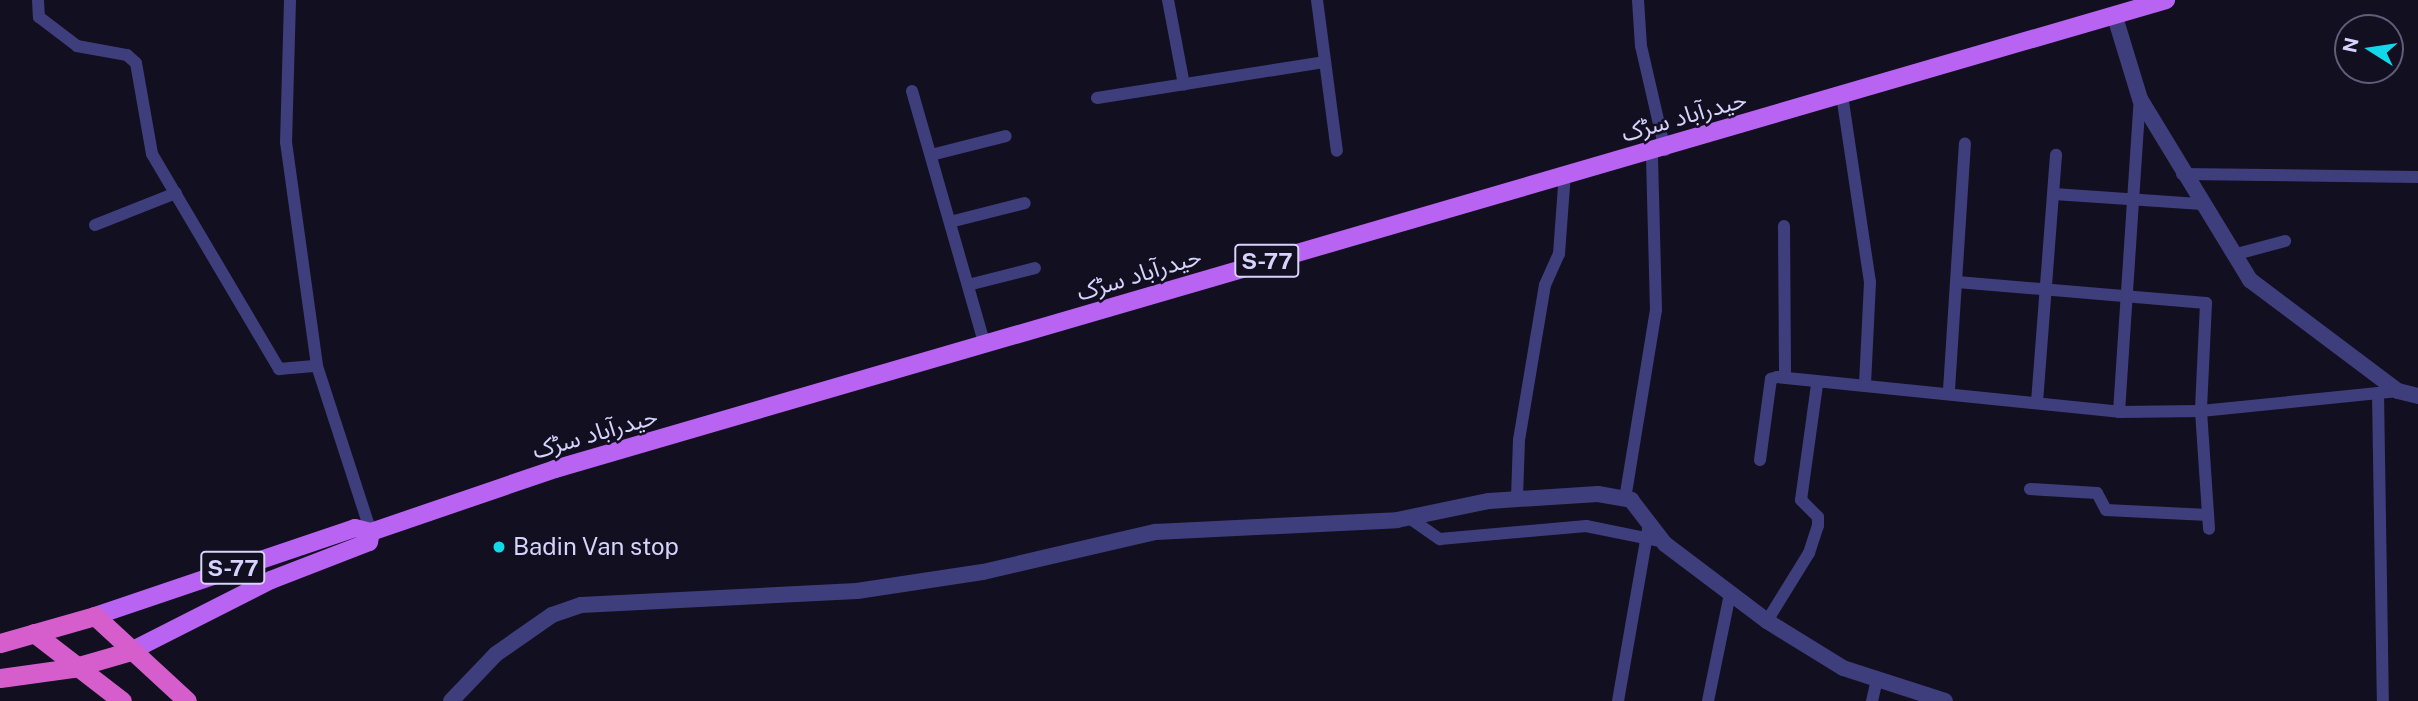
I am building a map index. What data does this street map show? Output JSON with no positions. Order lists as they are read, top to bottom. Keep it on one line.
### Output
{"streets":{"highway":["حیدرآباد سڑک","S-77"]},"places":["Badin Van stop"],"north":"left"}
